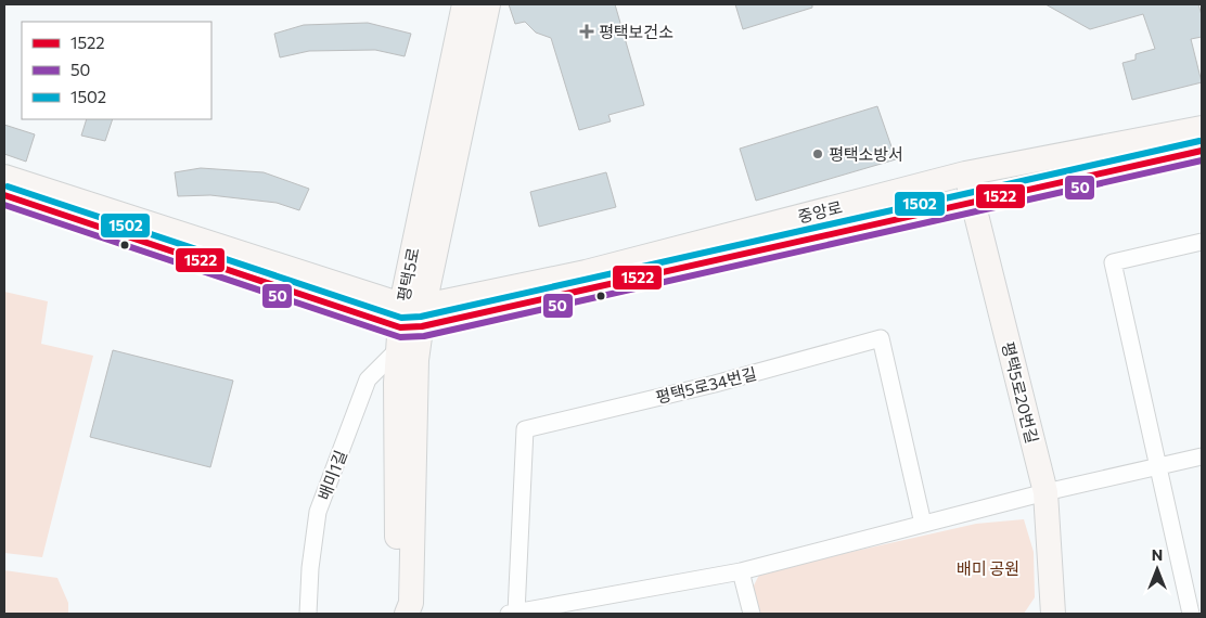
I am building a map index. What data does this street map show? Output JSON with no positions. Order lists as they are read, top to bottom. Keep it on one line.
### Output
{"streets":{"main road":["중앙로","평택5로","평택5로20번길"],"street":["평택5로34번길","배미1길"]},"crossings":[["중앙로","평택5로"],["중앙로","평택5로20번길"],["중앙로","배미1길"],["평택5로","배미1길"],["평택5로34번길","평택5로20번길"]],"parks":["배미 공원"],"places":{"health":["평택보건소"],"other":["평택소방서"]},"lines":["transit line 1502","transit line 1522","transit line 50"],"legend":["1522","50","1502"],"north":"top"}
